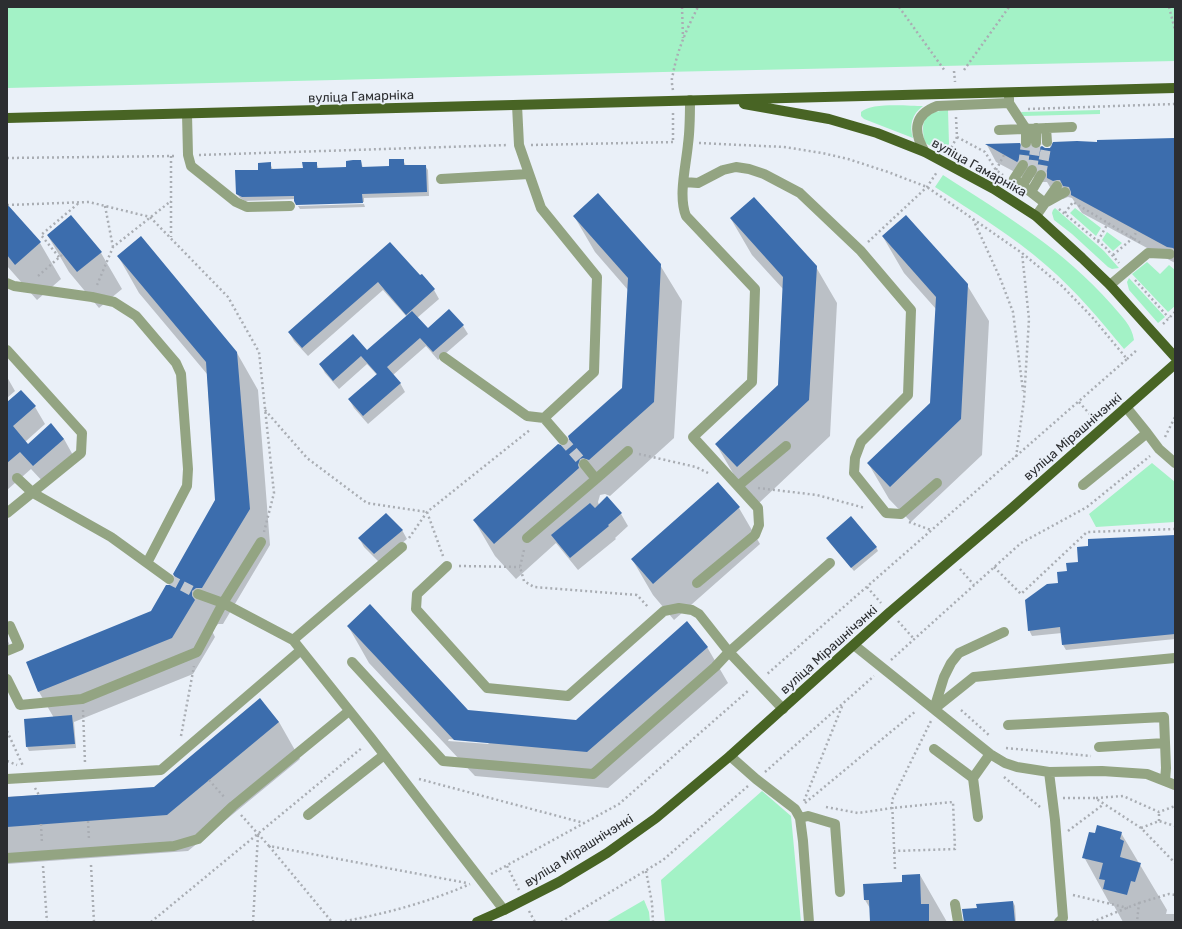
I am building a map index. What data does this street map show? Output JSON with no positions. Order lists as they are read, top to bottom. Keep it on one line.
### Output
{"streets":{"main road":["вуліца Гамарніка","вуліца Мірашнічэнкі"]}}
